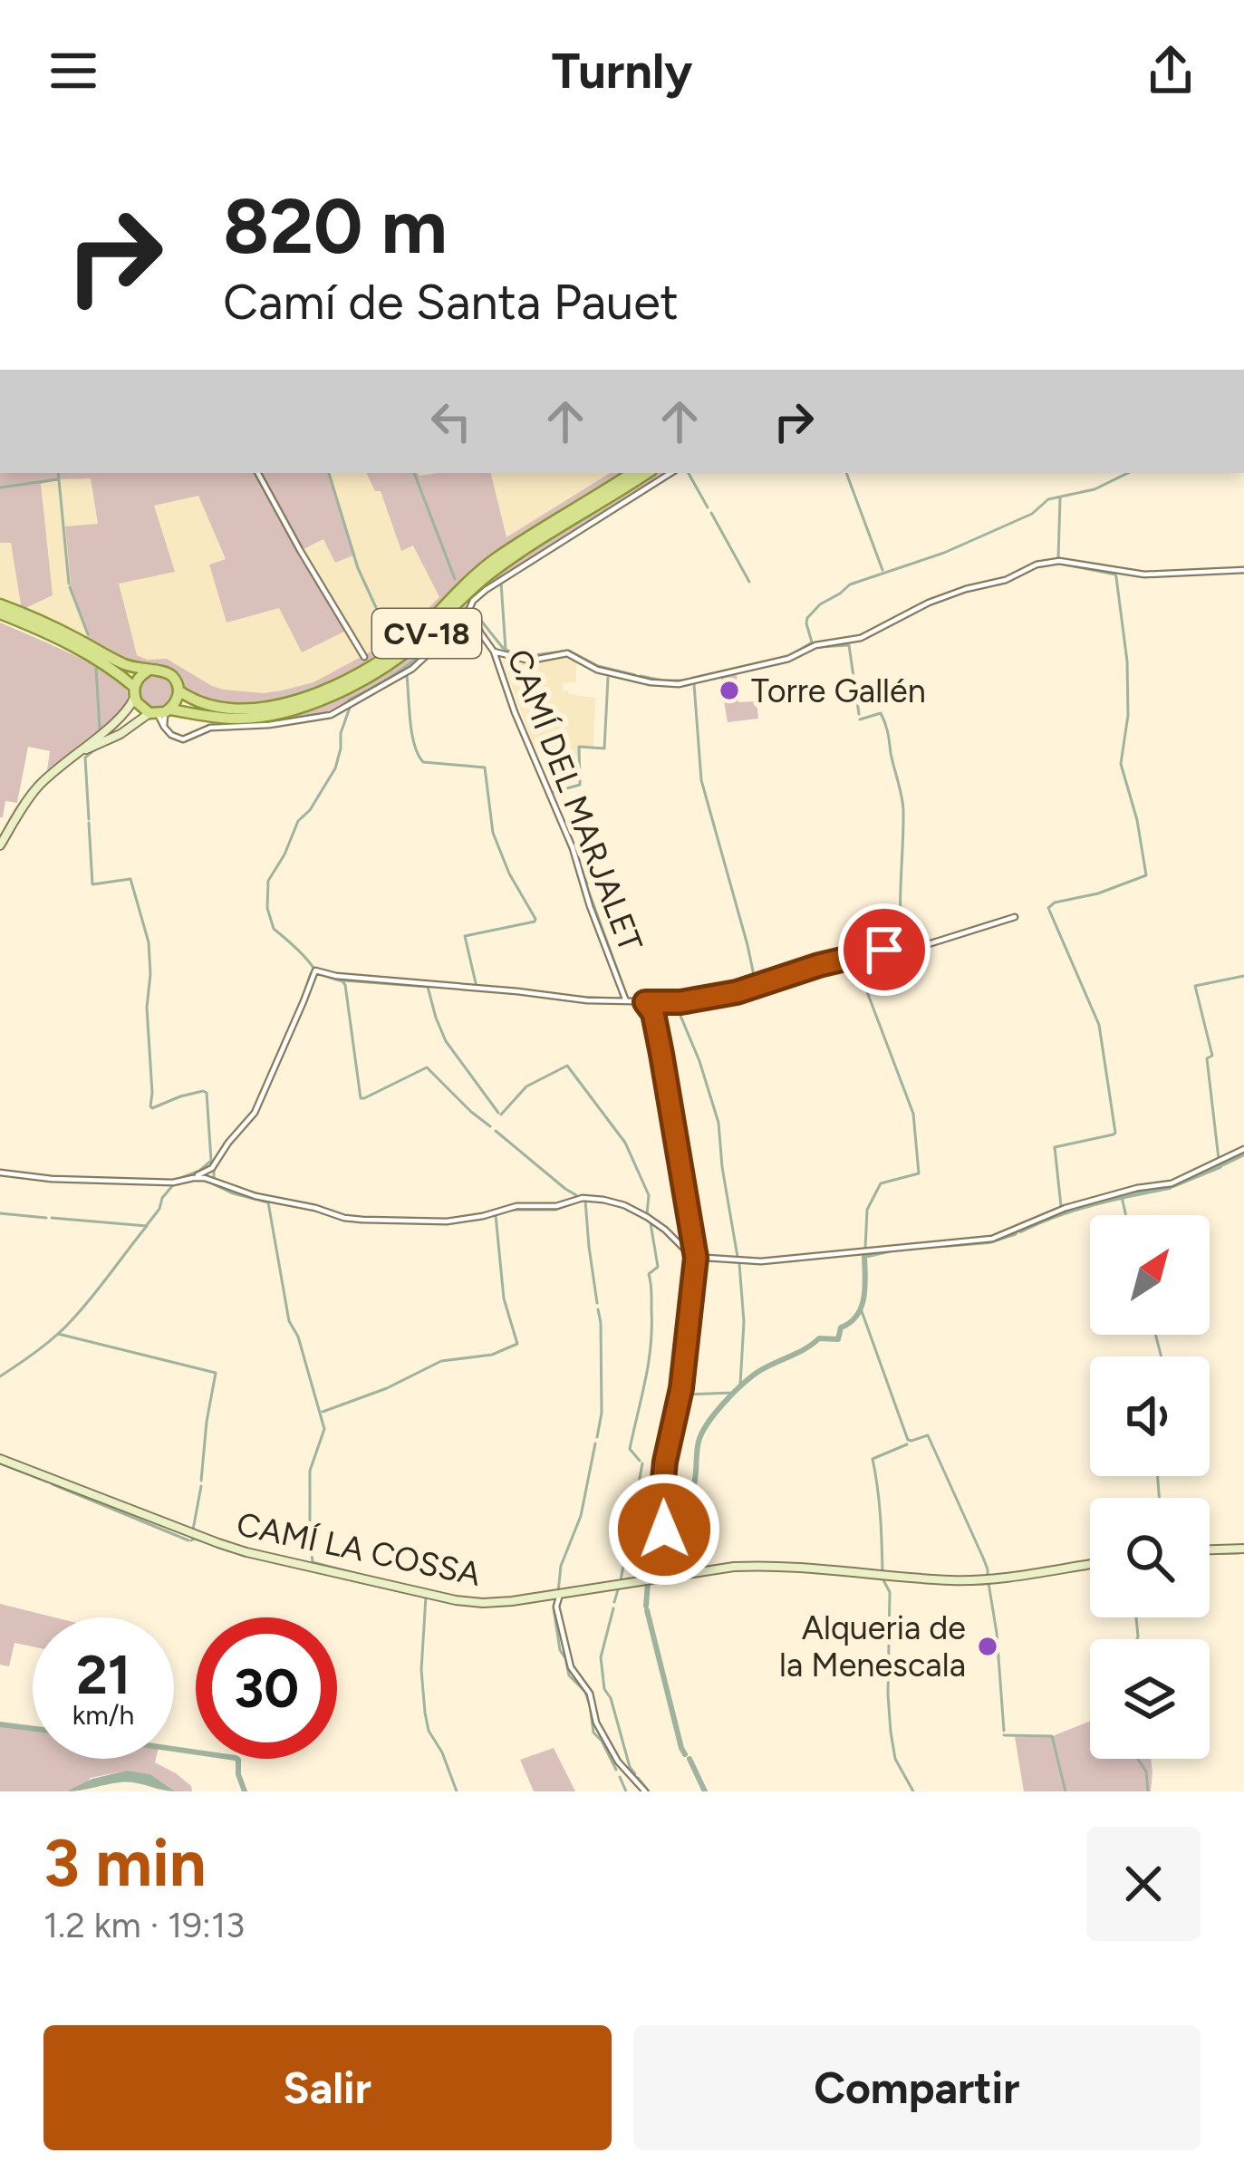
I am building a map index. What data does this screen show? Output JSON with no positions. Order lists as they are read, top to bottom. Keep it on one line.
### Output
{"streets":{"main road":["CV-18"],"street":["CAMÍ DEL MARJALET","CAMÍ LA COSSA"]},"places":["Torre Gallén","Alqueria de la Menescala"],"north":"top right","page":{"header":"Turnly","turn":["820 m","Camí de Santa Pauet"],"speed":"21 km/h","limit":"30","heading":["3 min","1.2 km · 19:13"],"buttons":["Salir","Compartir"]}}
